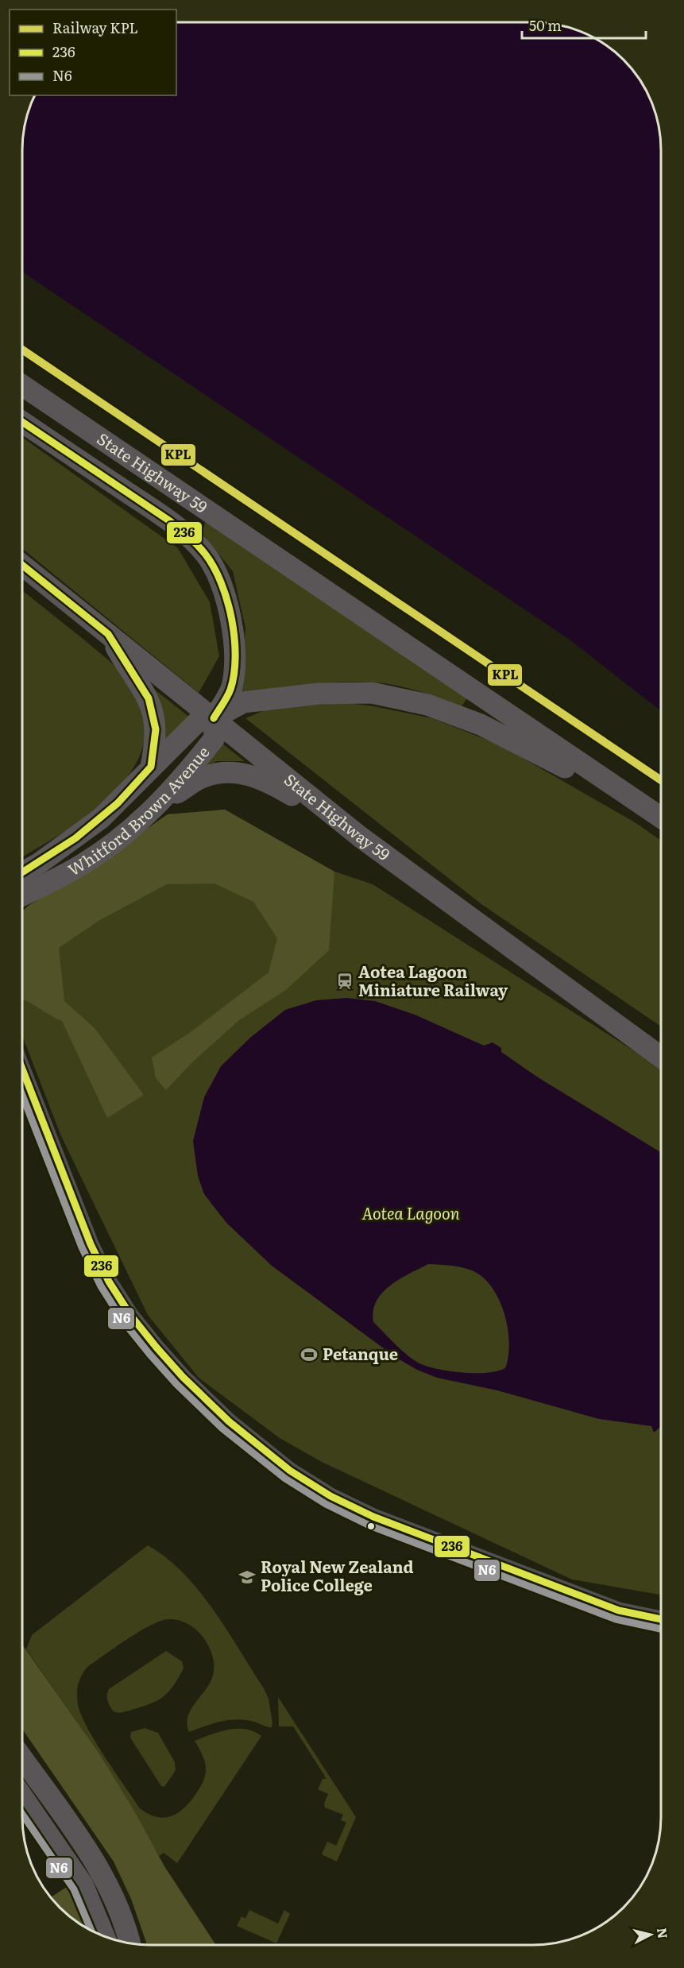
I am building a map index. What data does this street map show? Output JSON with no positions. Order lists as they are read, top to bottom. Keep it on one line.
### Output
{"streets":{"main road":["State Highway 59","Whitford Brown Avenue"]},"crossings":[["State Highway 59","Whitford Brown Avenue"]],"parks":["Aotea Lagoon"],"places":{"station":["Aotea Lagoon Miniature Railway"],"sports":["Petanque"],"school or university":["Royal New Zealand Police College"]},"lines":["rail line KPL","transit line 236","transit line N6"],"legend":["Railway KPL","236","N6"],"scale_bar":"50 m","north":"right"}
